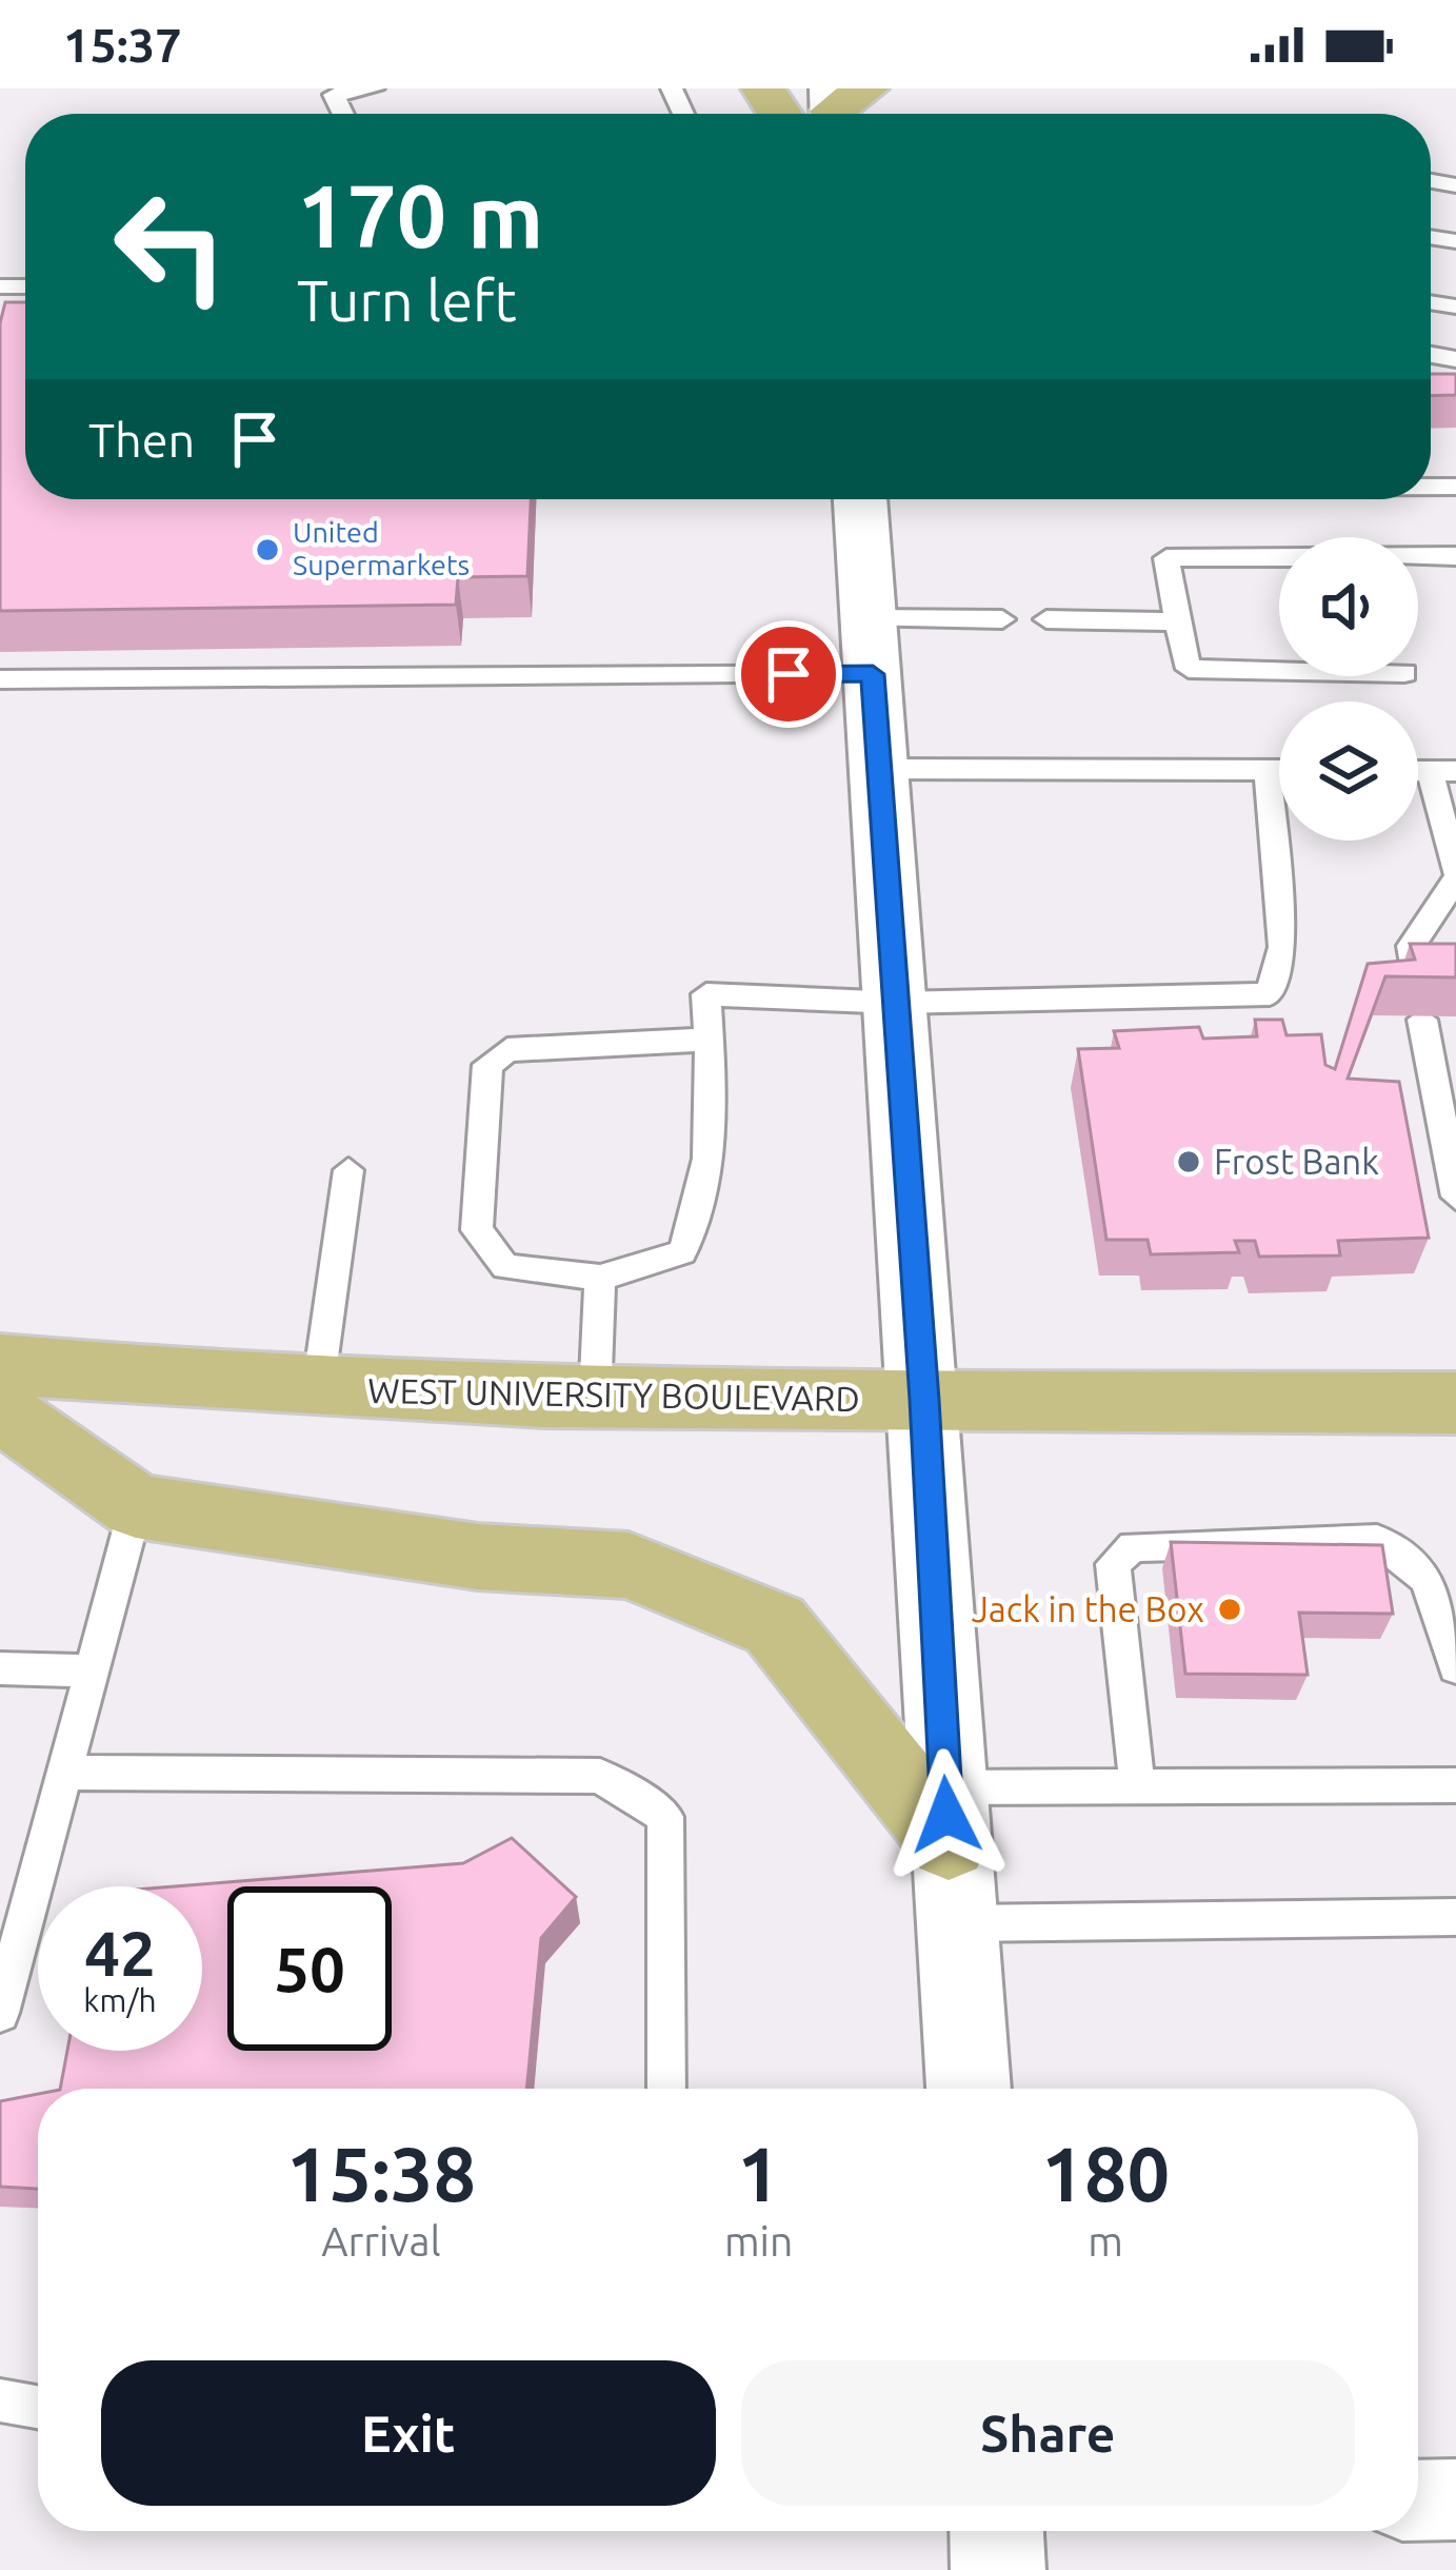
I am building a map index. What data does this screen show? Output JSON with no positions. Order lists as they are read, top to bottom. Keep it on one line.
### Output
{"streets":{"main road":["WEST UNIVERSITY BOULEVARD"]},"places":["United Supermarkets","Frost Bank","Jack in the Box"],"page":{"status":"15:37","turn":["170 m","Turn left"],"then":"Then","speed":"42 km/h","limit":"50","eta":["15:38","Arrival","1","min","180","m"],"buttons":["Exit","Share"]}}
